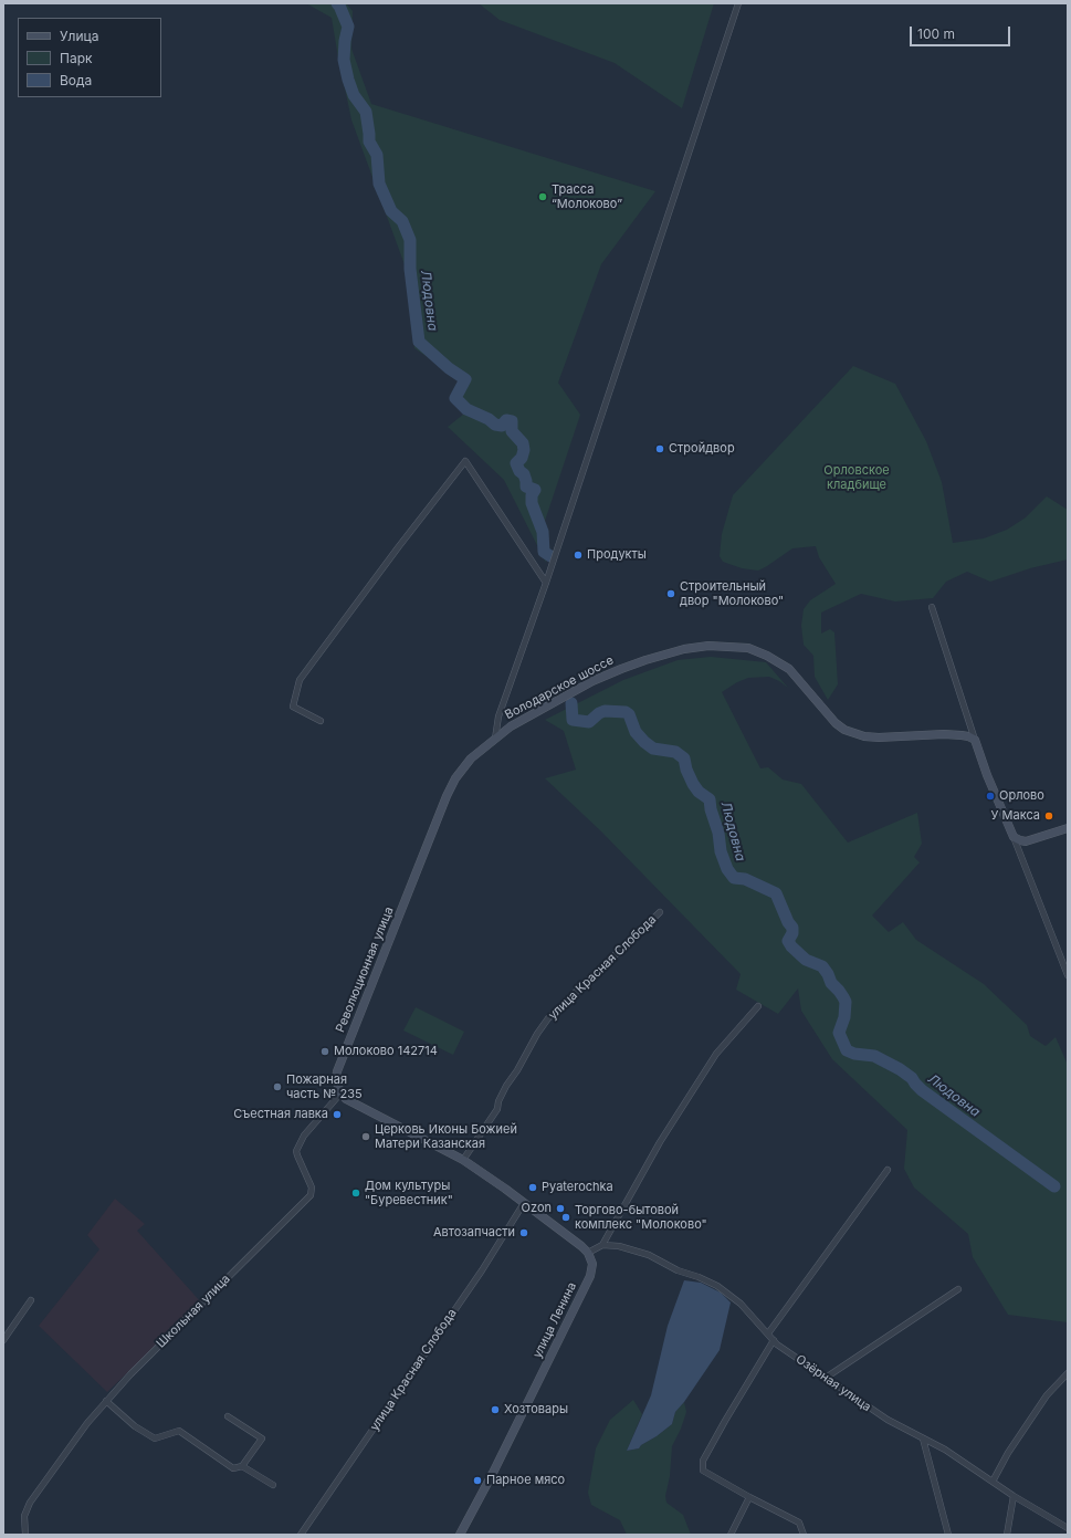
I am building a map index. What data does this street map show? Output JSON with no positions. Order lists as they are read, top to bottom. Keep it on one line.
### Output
{"streets":{"main road":["Володарское шоссе","Революционная улица","улица Ленина"],"street":["улица Красная Слобода","Школьная улица","Озёрная улица"]},"crossings":[["Володарское шоссе","Революционная улица"],["Революционная улица","Школьная улица"]],"water":["Людовна"],"parks":["Орловское кладбище"],"places":["Трасса “Молоково”","Стройдвор","Продукты","Строительный двор \"Молоково\"","Орлово","У Макса","Молоково 142714","Пожарная часть № 235","Съестная лавка","Церковь Иконы Божией Матери Казанская","Pyaterochka","Дом культуры \"Буревестник\"","Ozon","Торгово-бытовой комплекс \"Молоково\"","Автозапчасти","Хозтовары","Парное мясо"],"legend":["Улица","Парк","Вода"],"scale_bar":"100 m"}
